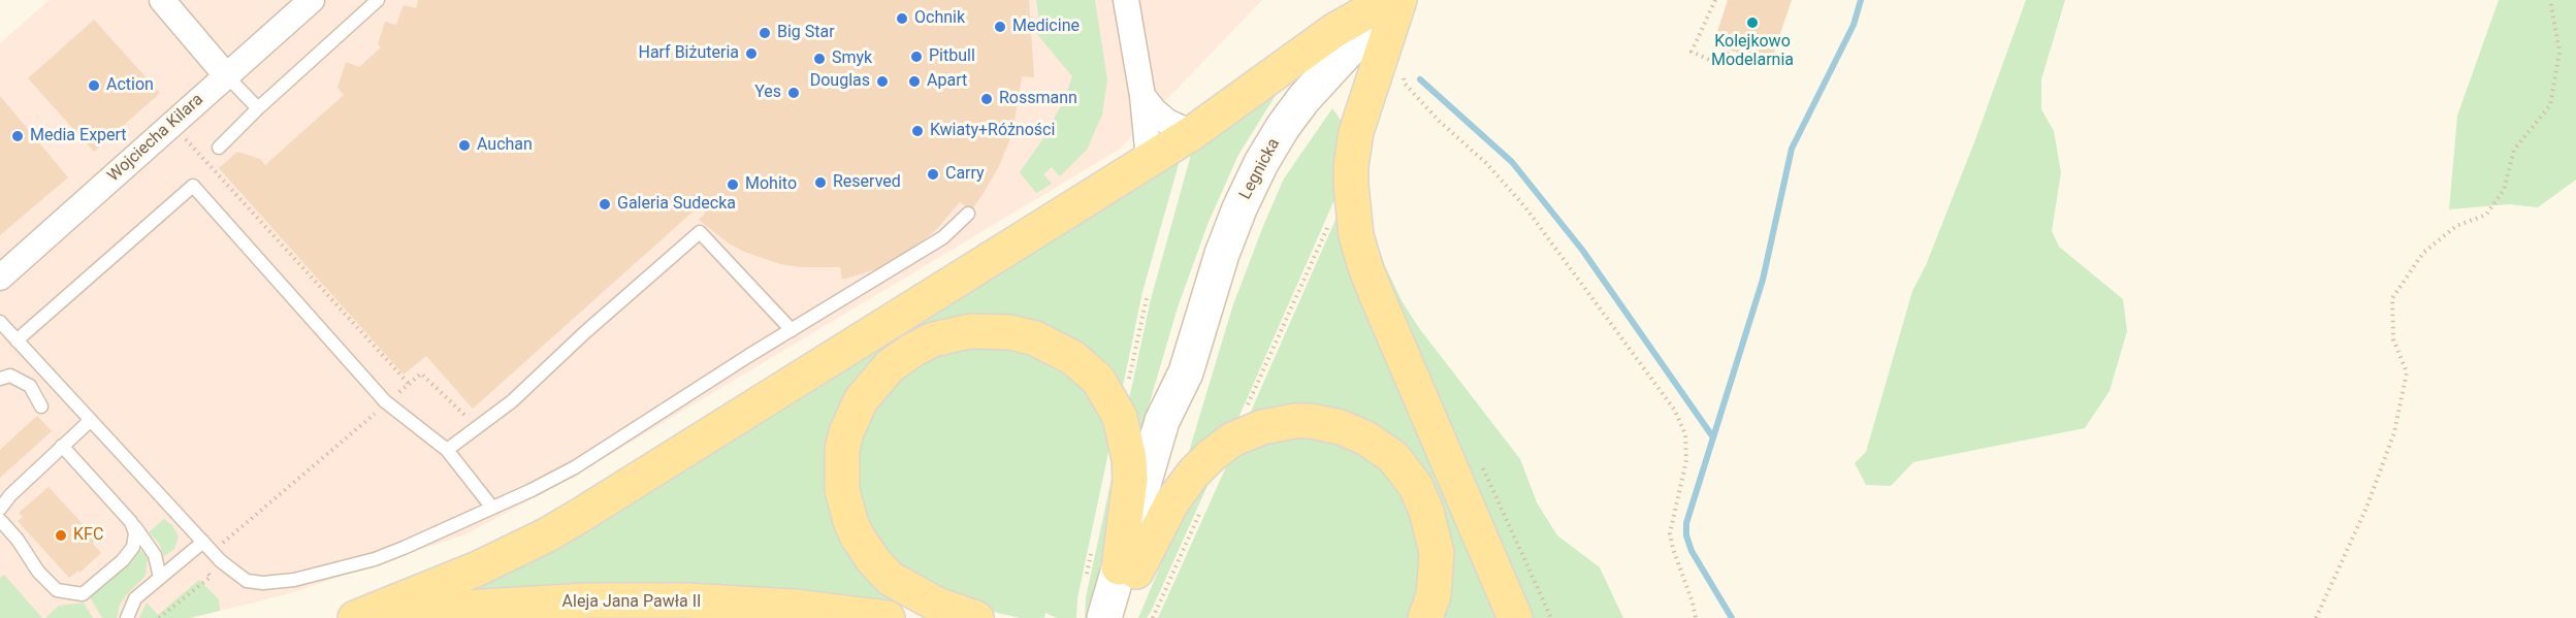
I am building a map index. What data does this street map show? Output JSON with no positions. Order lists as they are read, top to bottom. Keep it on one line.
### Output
{"streets":{"main road":["Legnicka","Aleja Jana Pawła II"],"street":["Wojciecha Kilara"]},"places":["Ochnik","Kolejkowo Modelarnia","Medicine","Big Star","Harf Biżuteria","Pitbull","Smyk","Douglas","Apart","Action","Yes","Rossmann","Kwiaty+Różności","Media Expert","Auchan","Carry","Reserved","Mohito","Galeria Sudecka","KFC"]}
